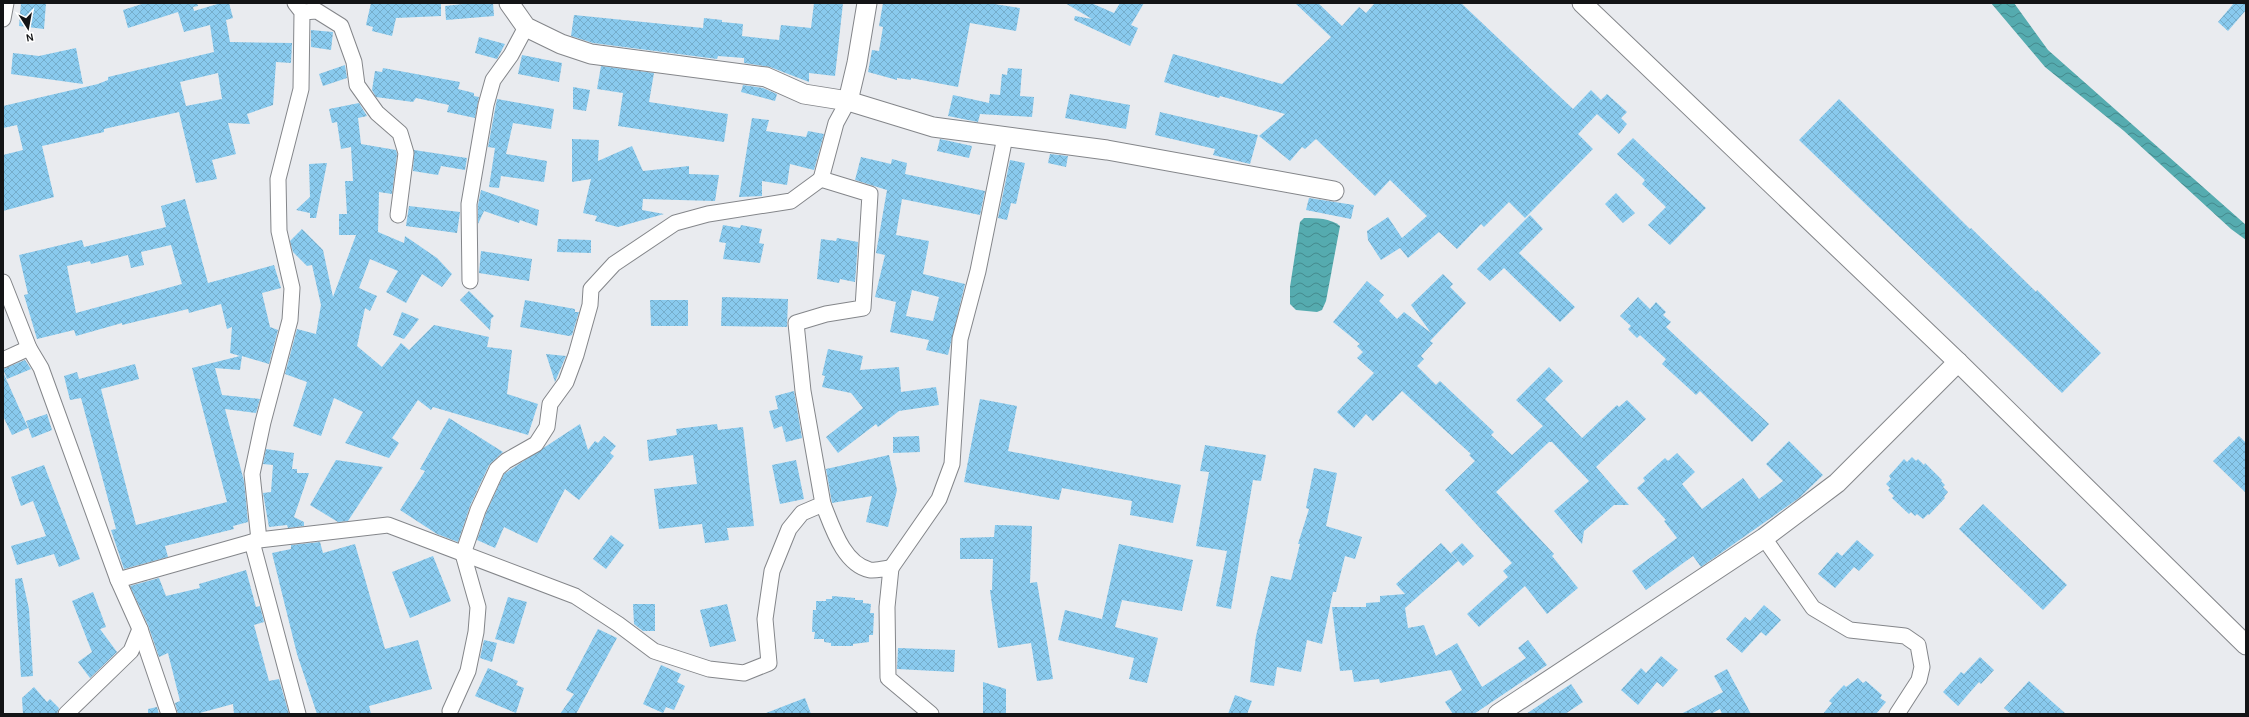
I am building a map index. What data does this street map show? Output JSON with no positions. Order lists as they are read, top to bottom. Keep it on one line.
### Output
{"north":"bottom"}
